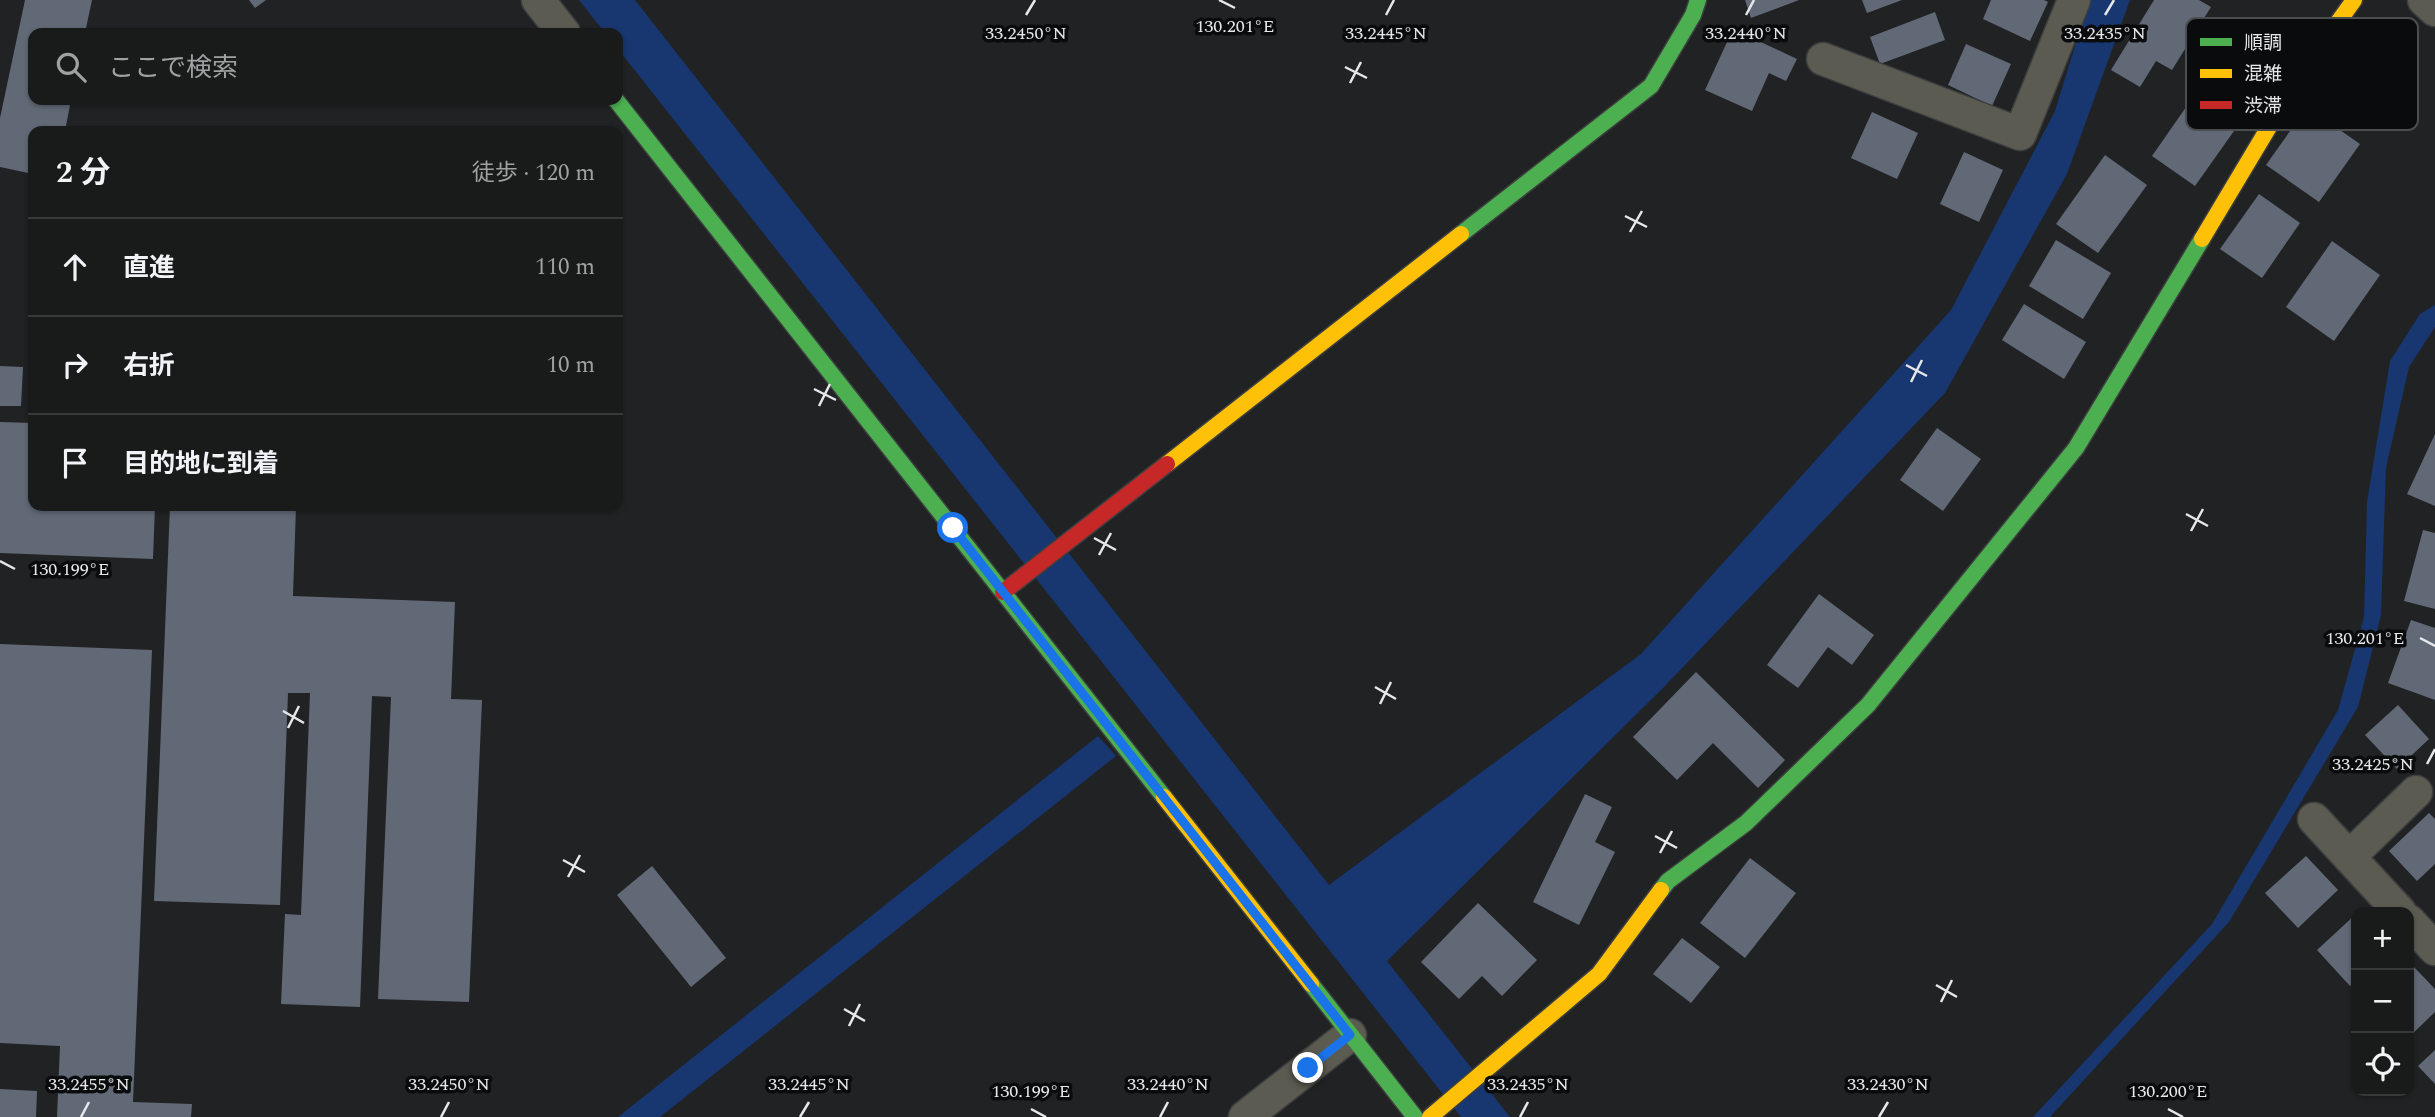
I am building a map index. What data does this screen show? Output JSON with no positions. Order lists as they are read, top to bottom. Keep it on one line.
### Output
{"legend":["順調","混雑","渋滞"],"page":{"search":"ここで検索","heading":["2 分","徒歩 · 120 m"],"list":[["直進","110 m"],["右折","10 m"],"目的地に到着"],"map_buttons":["+","−"]},"coordinates":["130.201°E","33.2450°N","33.2445°N","33.2440°N","33.2435°N","130.199°E","33.2425°N","33.2455°N","33.2430°N","130.200°E"]}
